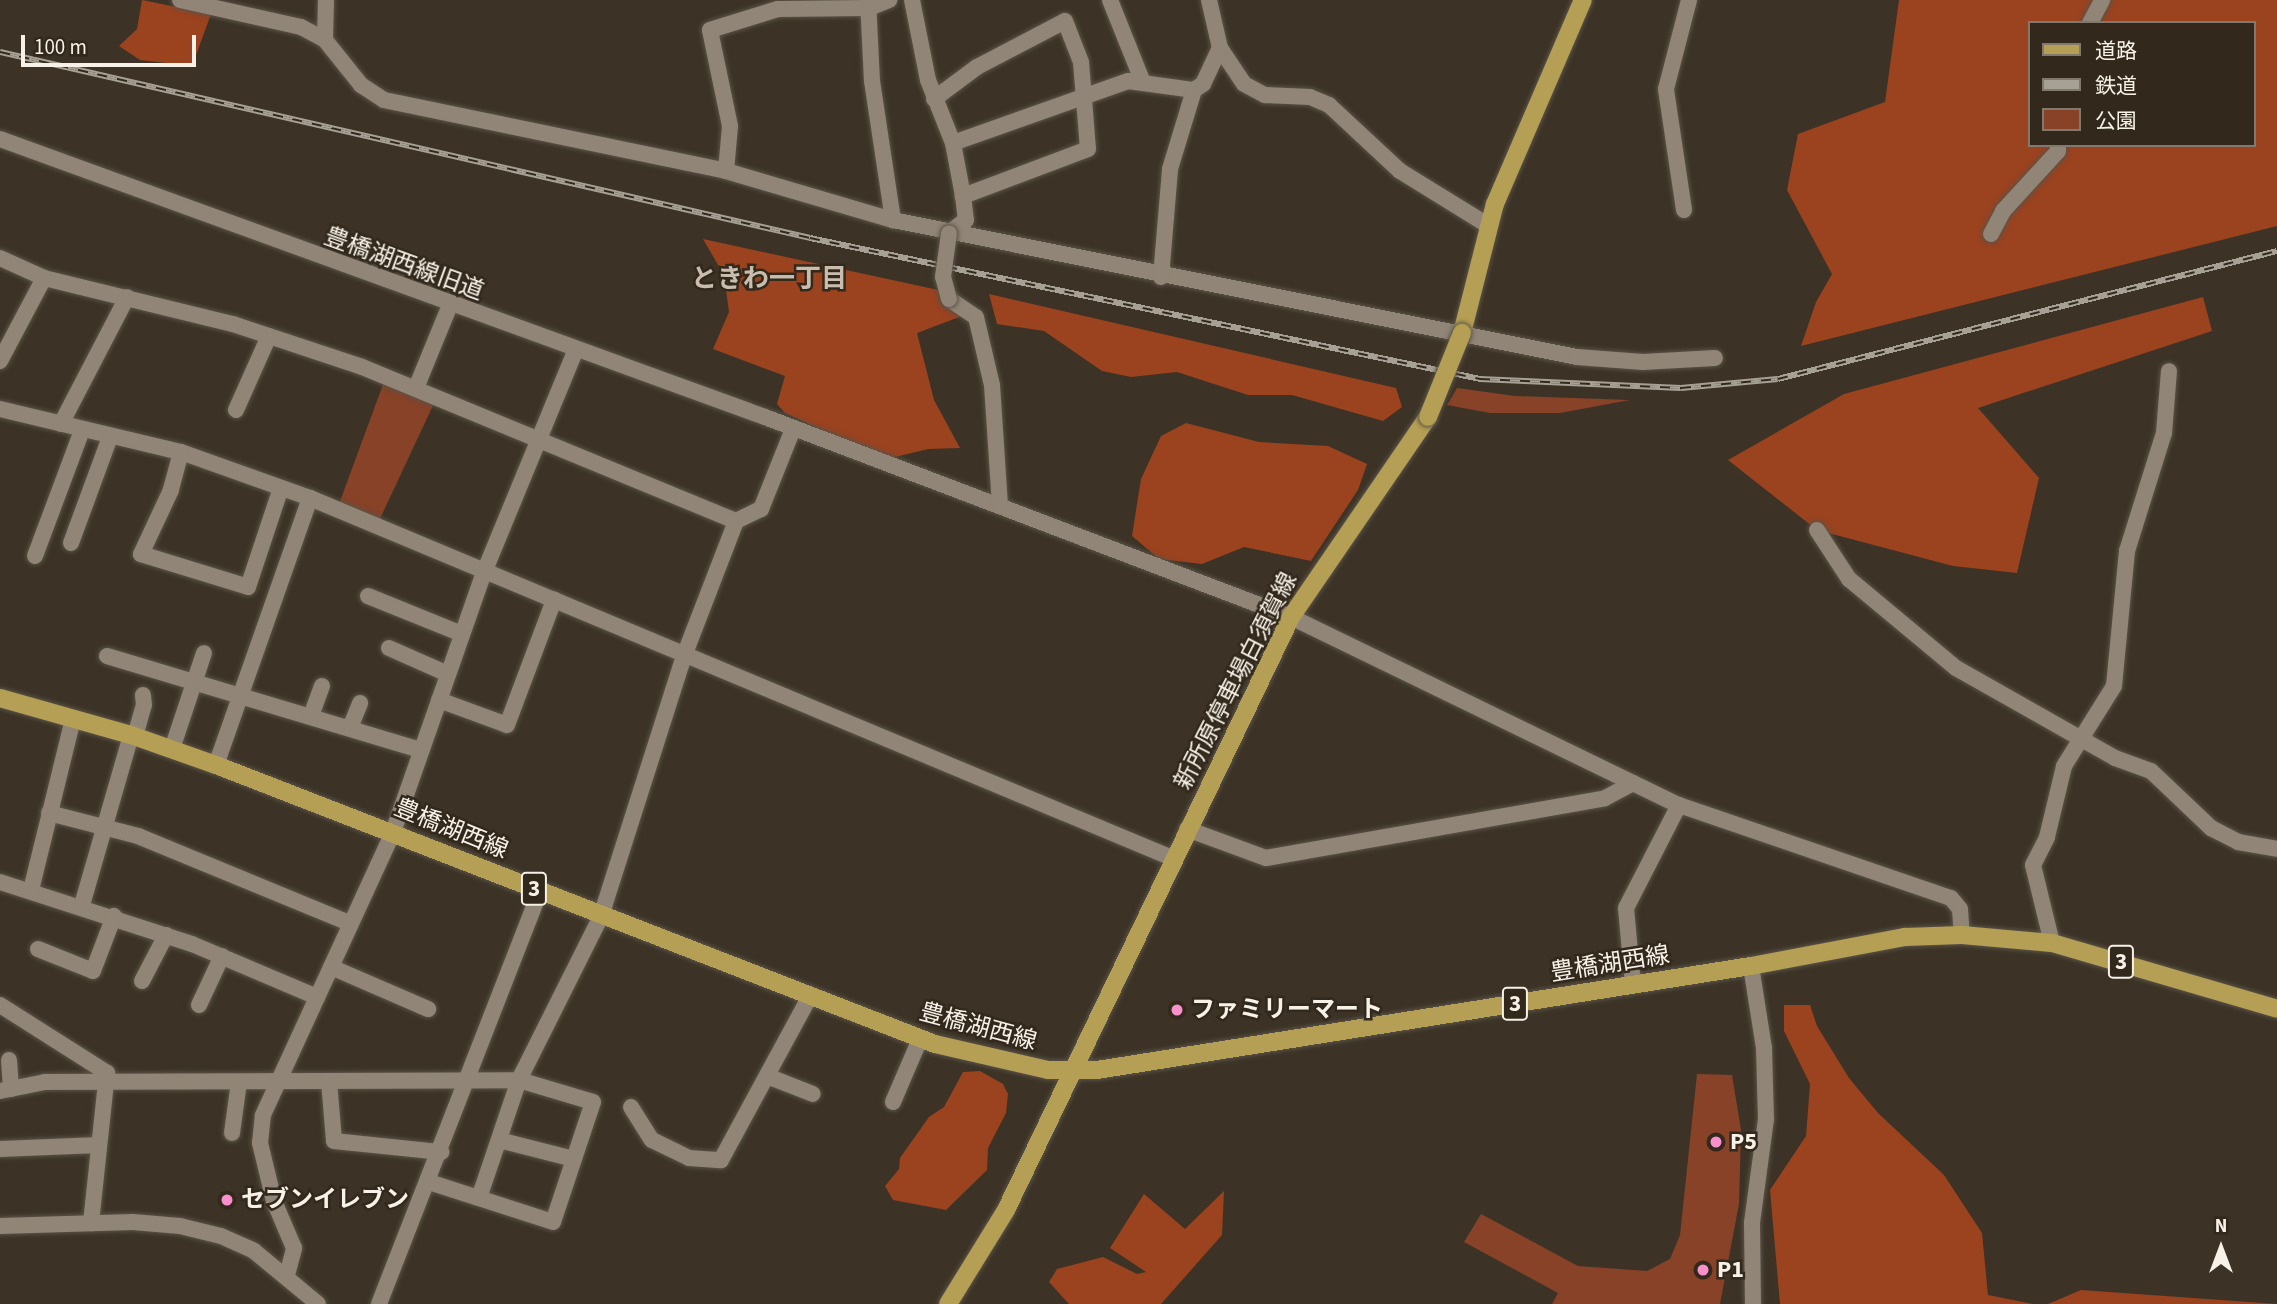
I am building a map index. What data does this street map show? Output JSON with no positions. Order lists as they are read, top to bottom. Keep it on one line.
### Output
{"streets":{"main road":["新所原停車場白須賀線","豊橋湖西線","3"],"street":["豊橋湖西線旧道"]},"crossings":[["豊橋湖西線旧道","新所原停車場白須賀線"],["豊橋湖西線旧道","豊橋湖西線"],["新所原停車場白須賀線","豊橋湖西線"]],"districts":["ときわ一丁目"],"places":["ファミリーマート","P5","セブンイレブン","P1"],"legend":["道路","鉄道","公園"],"scale_bar":"100 m","north":"top"}
